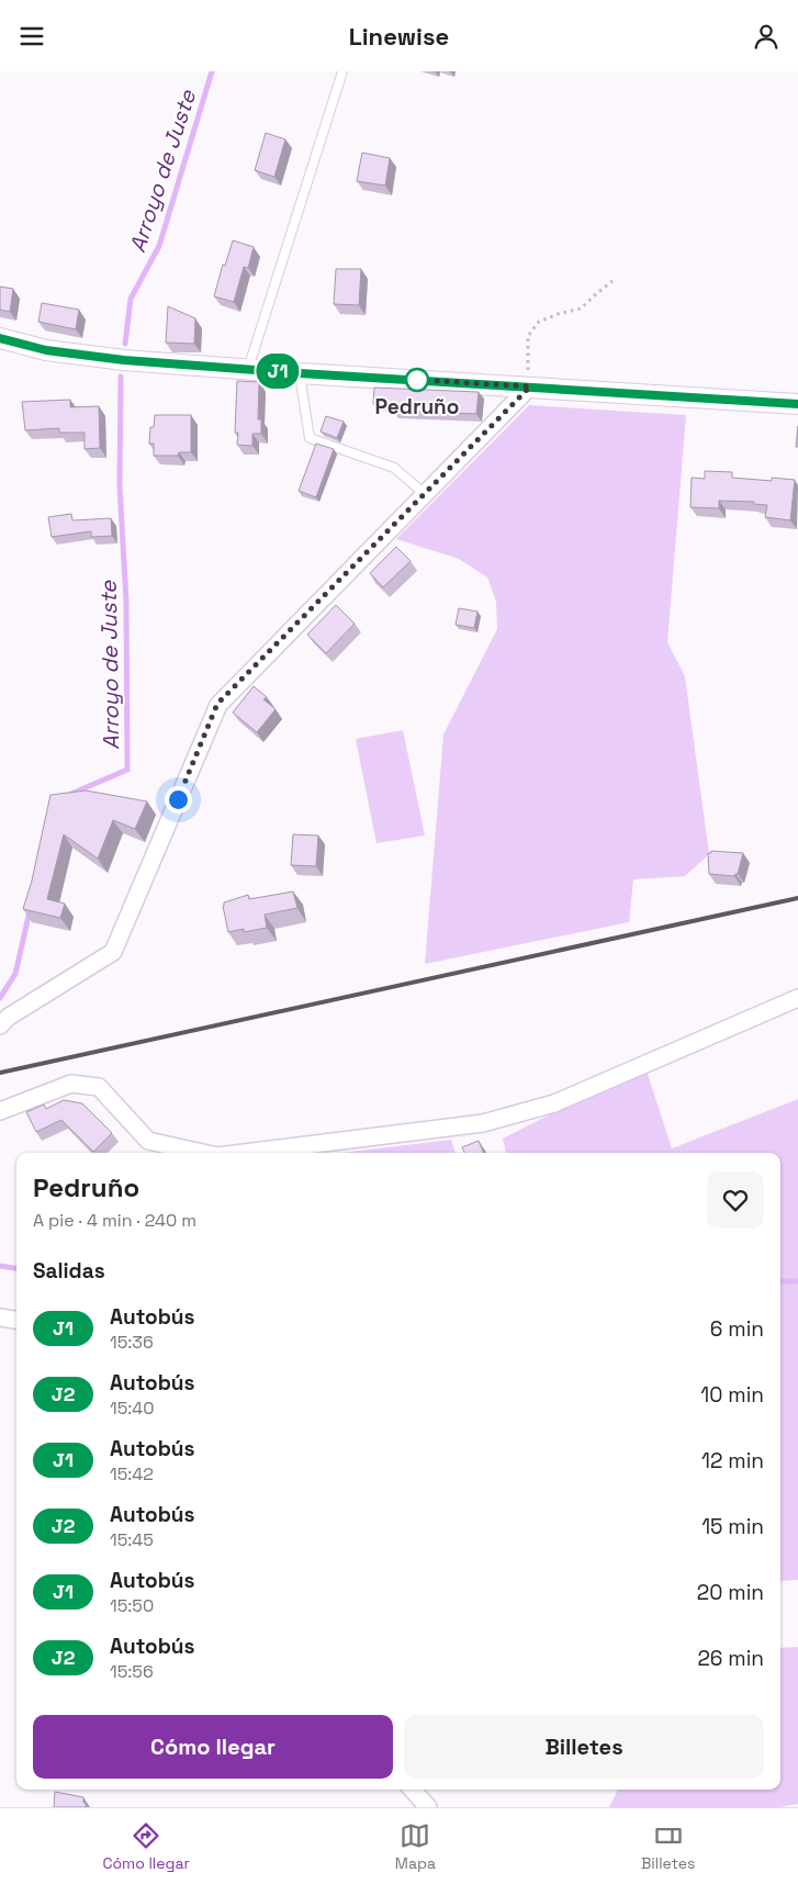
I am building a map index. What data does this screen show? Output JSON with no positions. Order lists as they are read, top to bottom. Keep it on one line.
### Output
{"water":["Arroyo de Juste"],"places":["Pedruño"],"lines":["bus line J1"],"page":{"header":"Linewise","on_map":"J1","heading":[["Pedruño","A pie · 4 min · 240 m"],"Salidas"],"list":[{"mark":"J1","name":"Autobús","note":"15:36","value":"6 min"},{"mark":"J2","name":"Autobús","note":"15:40","value":"10 min"},{"mark":"J1","name":"Autobús","note":"15:42","value":"12 min"},{"mark":"J2","name":"Autobús","note":"15:45","value":"15 min"},{"mark":"J1","name":"Autobús","note":"15:50","value":"20 min"},{"mark":"J2","name":"Autobús","note":"15:56","value":"26 min"}],"buttons":["Cómo llegar","Billetes"],"tabs":["Cómo llegar","Mapa","Billetes"]}}
